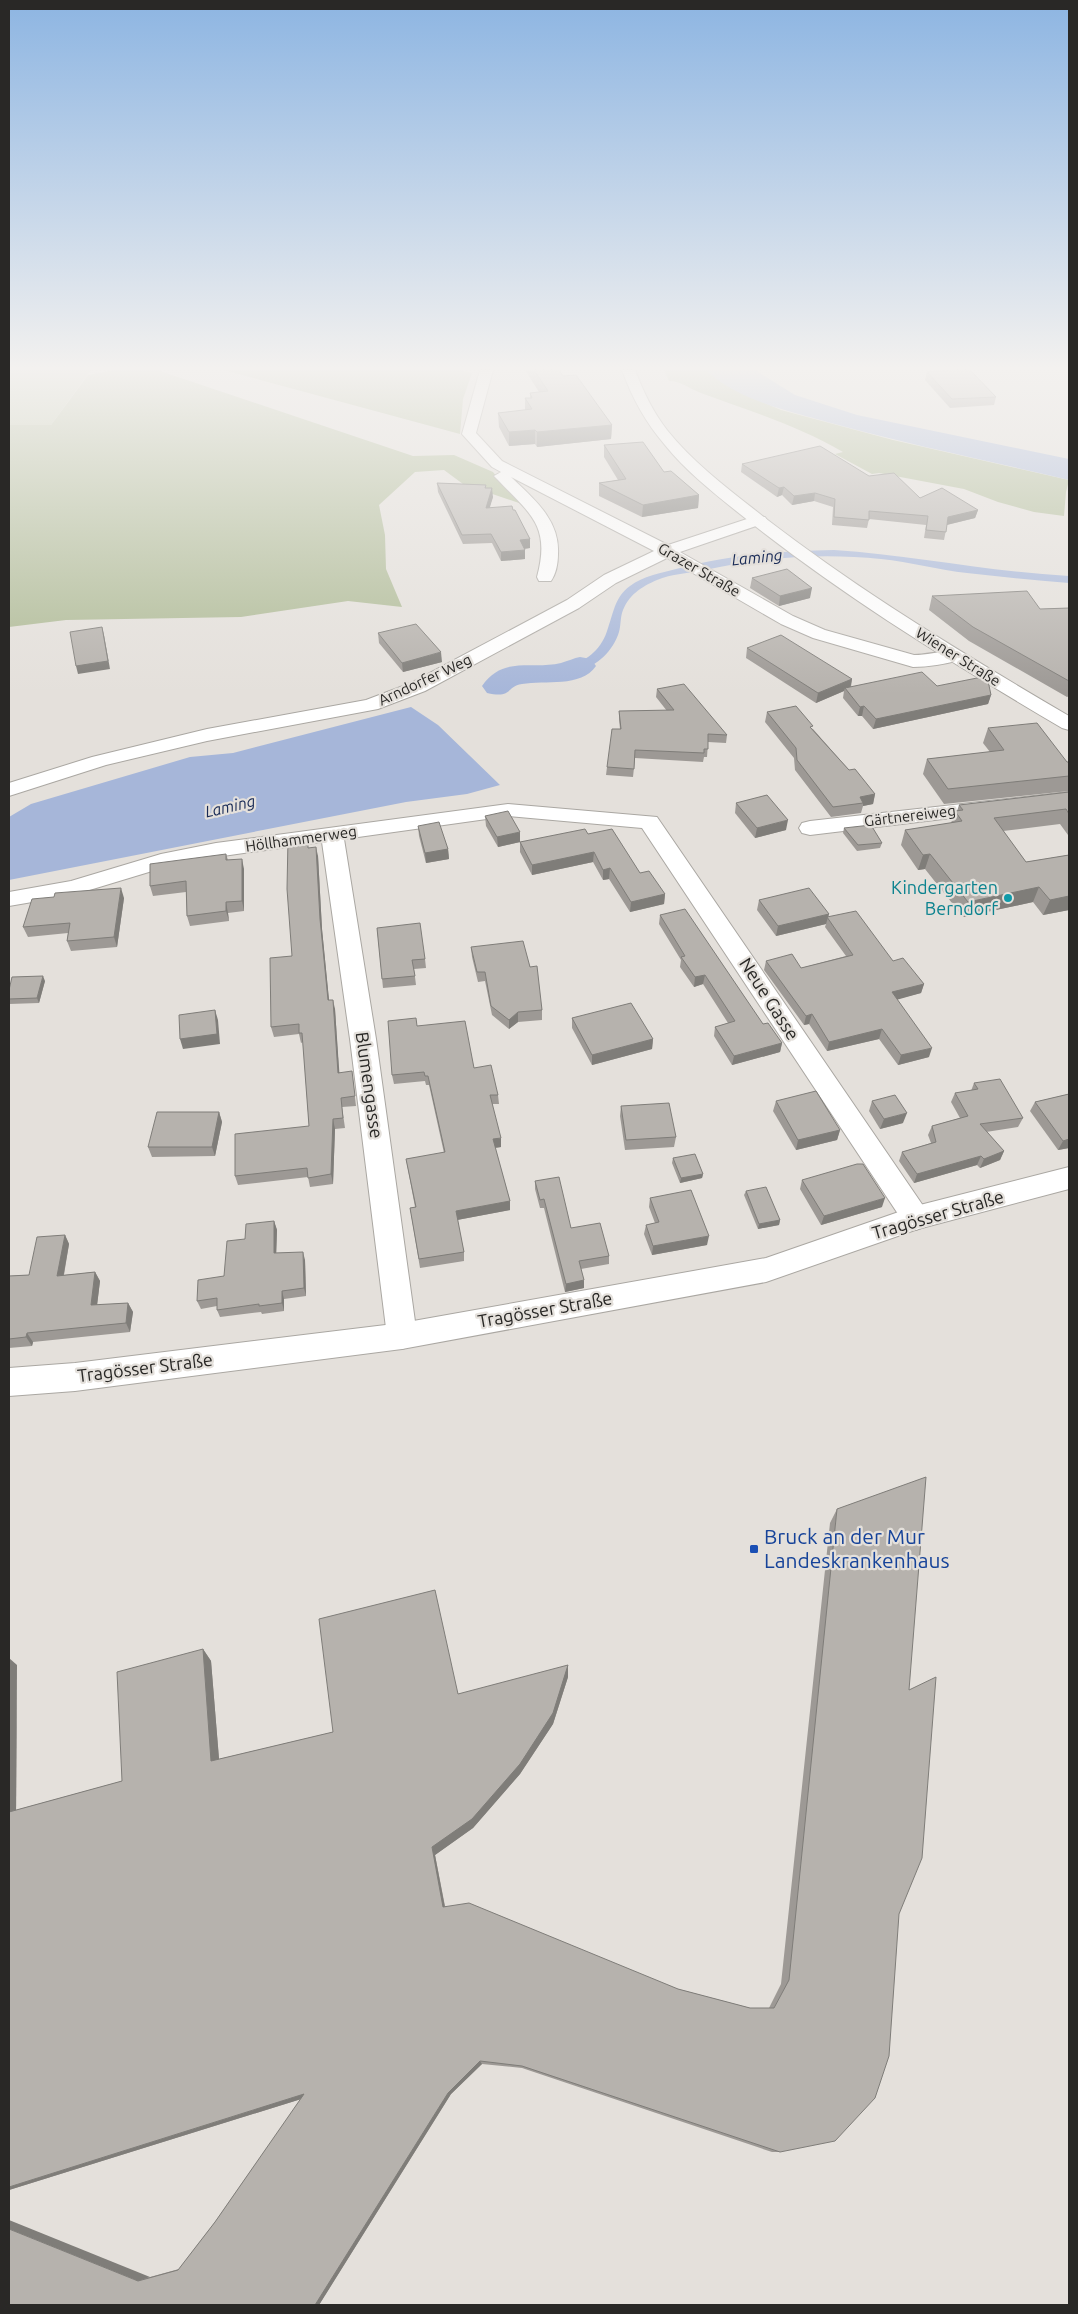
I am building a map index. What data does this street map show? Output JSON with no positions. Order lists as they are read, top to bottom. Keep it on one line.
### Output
{"streets":{"street":["Grazer Straße","Wiener Straße","Arndorfer Weg","Gärtnereiweg","Höllhammerweg","Neue Gasse","Blumengasse","Tragösser Straße"]},"crossings":[["Grazer Straße","Wiener Straße"],["Grazer Straße","Arndorfer Weg"],["Wiener Straße","Arndorfer Weg"],["Höllhammerweg","Neue Gasse"],["Höllhammerweg","Blumengasse"],["Neue Gasse","Tragösser Straße"],["Blumengasse","Tragösser Straße"]],"water":["Laming"],"places":{"other":["Kindergarten Berndorf"],"transit":["Bruck an der Mur Landeskrankenhaus"]}}
